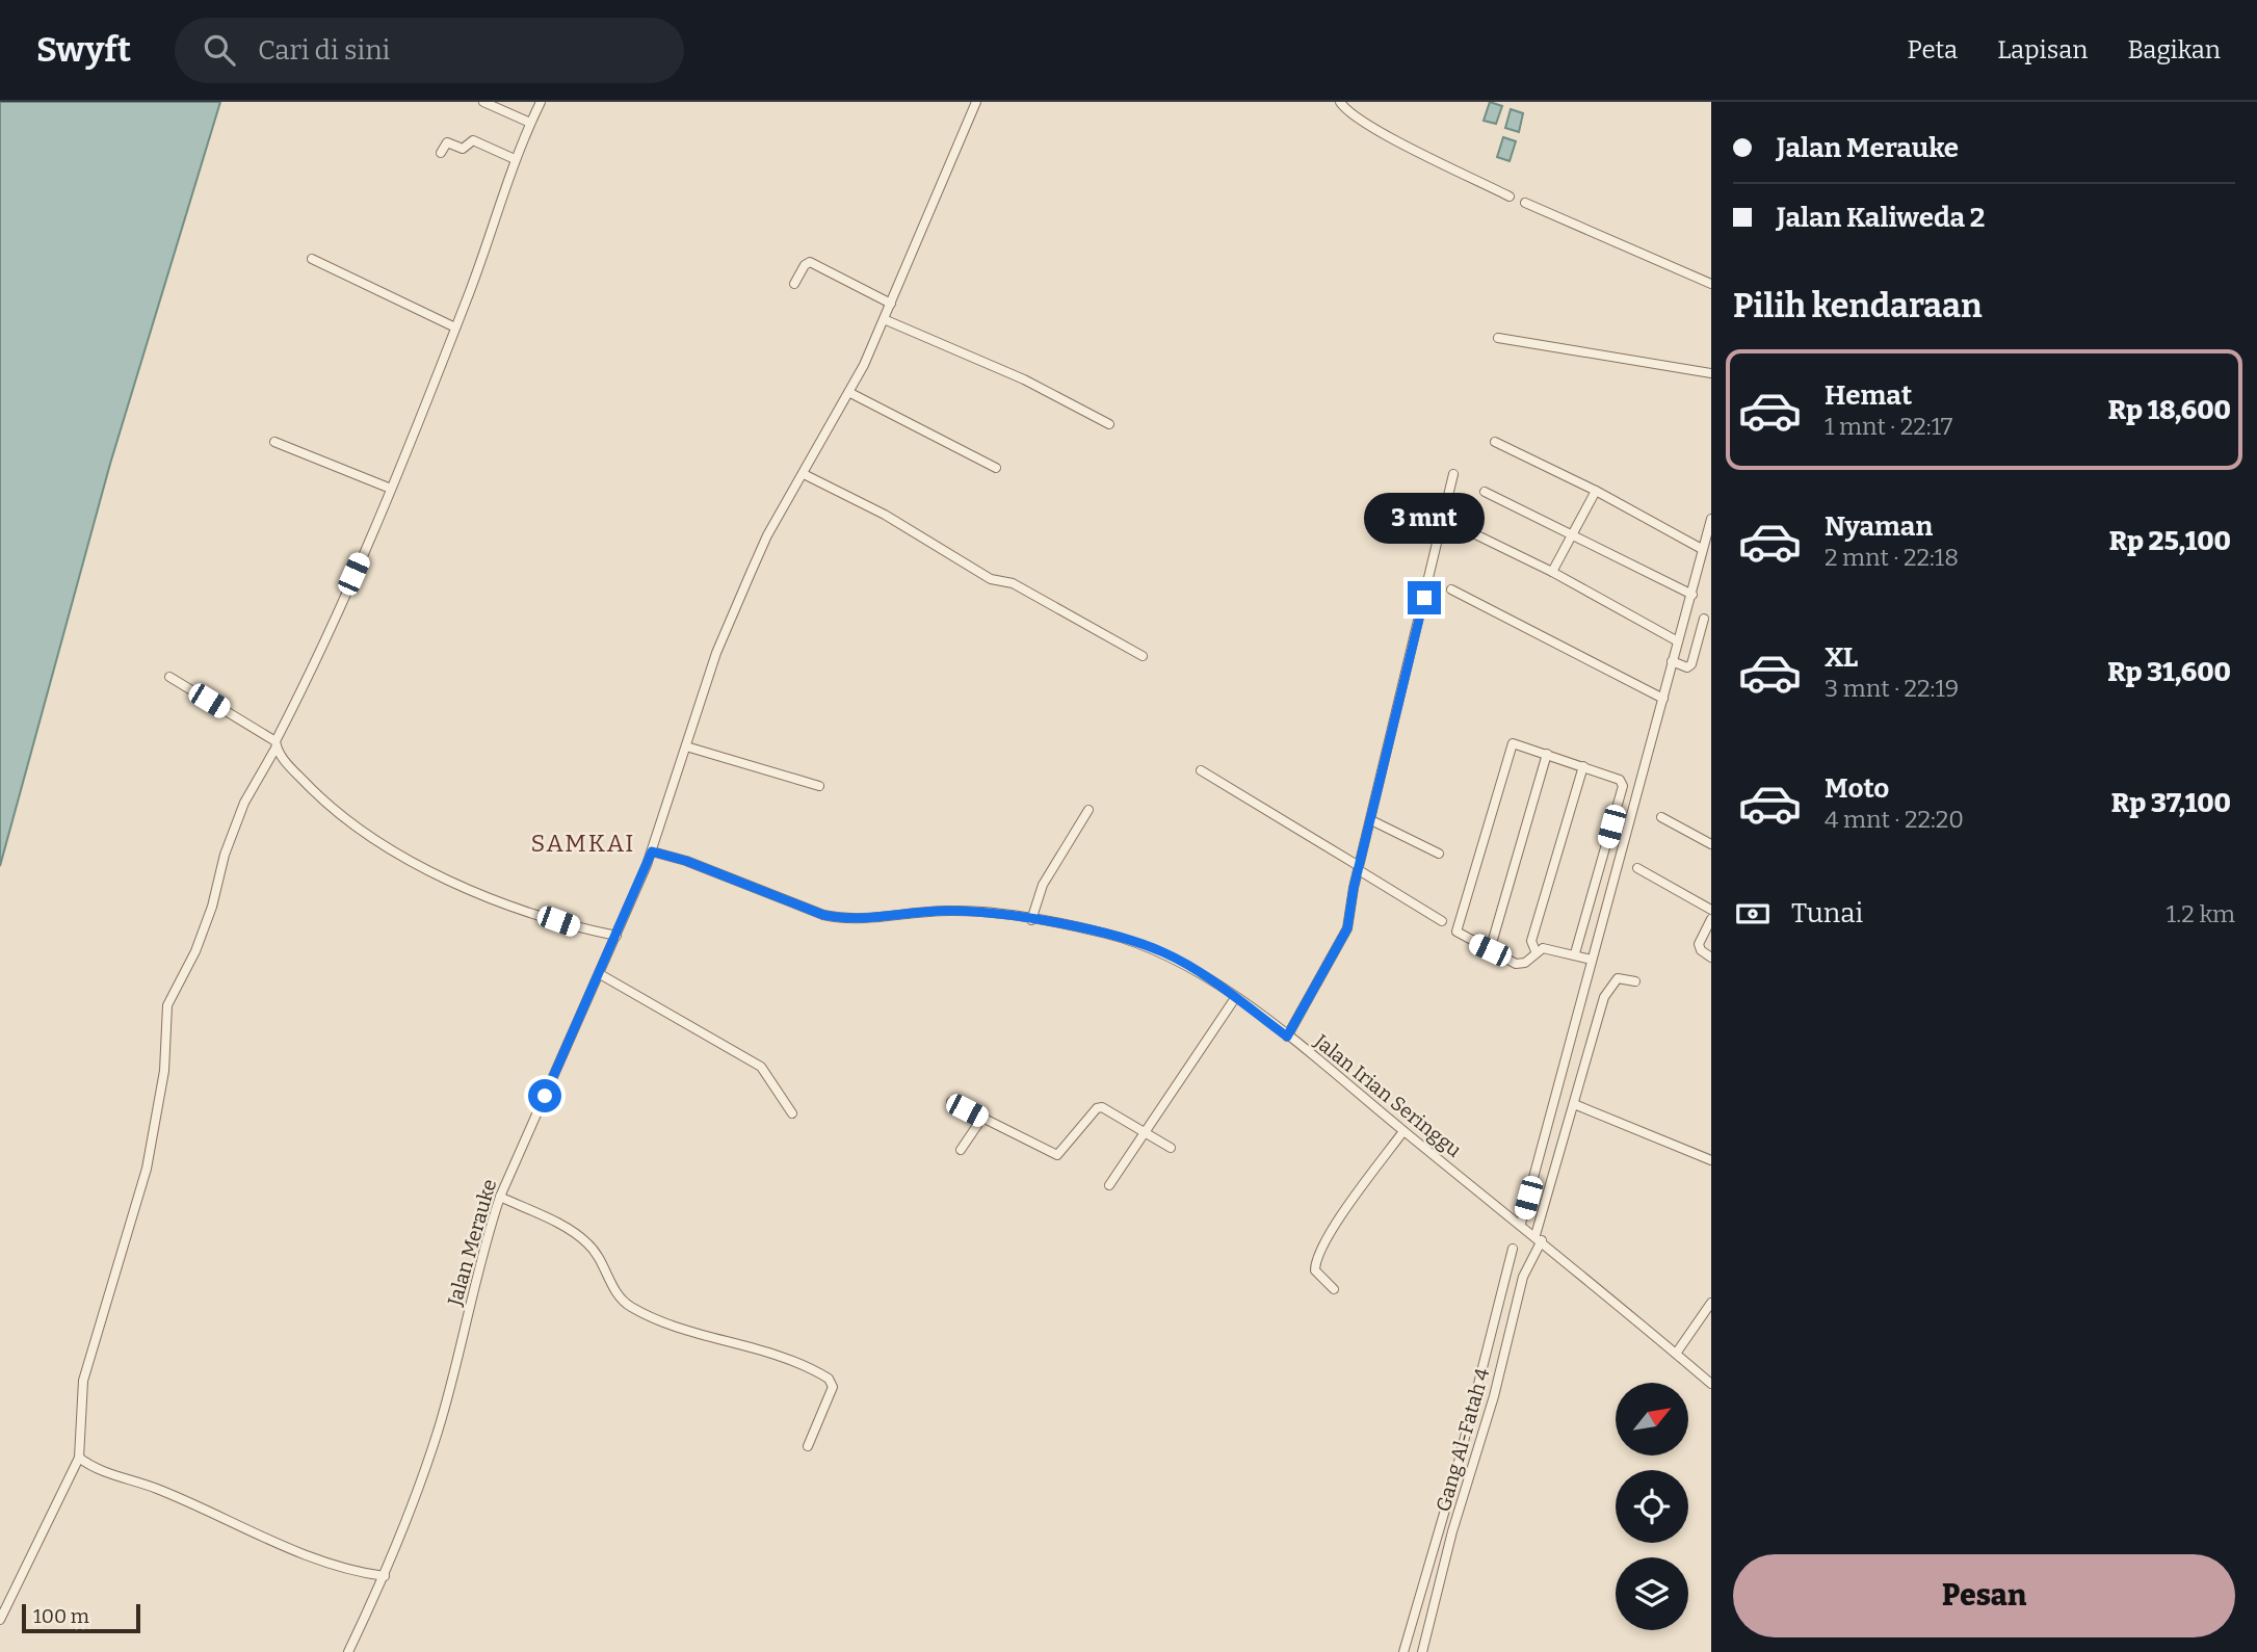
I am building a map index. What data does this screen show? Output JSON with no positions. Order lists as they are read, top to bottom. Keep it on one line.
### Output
{"streets":{"street":["Jalan Irian Seringgu","Jalan Merauke","Gang Al-Fatah 4"]},"crossings":[["Jalan Irian Seringgu","Jalan Merauke"],["Jalan Irian Seringgu","Gang Al-Fatah 4"]],"districts":["SAMKAI"],"scale_bar":"100 m","north":"top right","page":{"header":"Swyft","search":"Cari di sini","nav":["Peta","Lapisan","Bagikan"],"banner":["Jalan Merauke","Jalan Kaliweda 2"],"heading":"Pilih kendaraan","list":[{"name":"Hemat","note":"1 mnt · 22:17","value":"Rp 18,600"},{"name":"Nyaman","note":"2 mnt · 22:18","value":"Rp 25,100"},{"name":"XL","note":"3 mnt · 22:19","value":"Rp 31,600"},{"name":"Moto","note":"4 mnt · 22:20","value":"Rp 37,100"}],"bubble":"3 mnt","pay":["Tunai","1.2 km"],"buttons":"Pesan","scale":"100 m"}}
